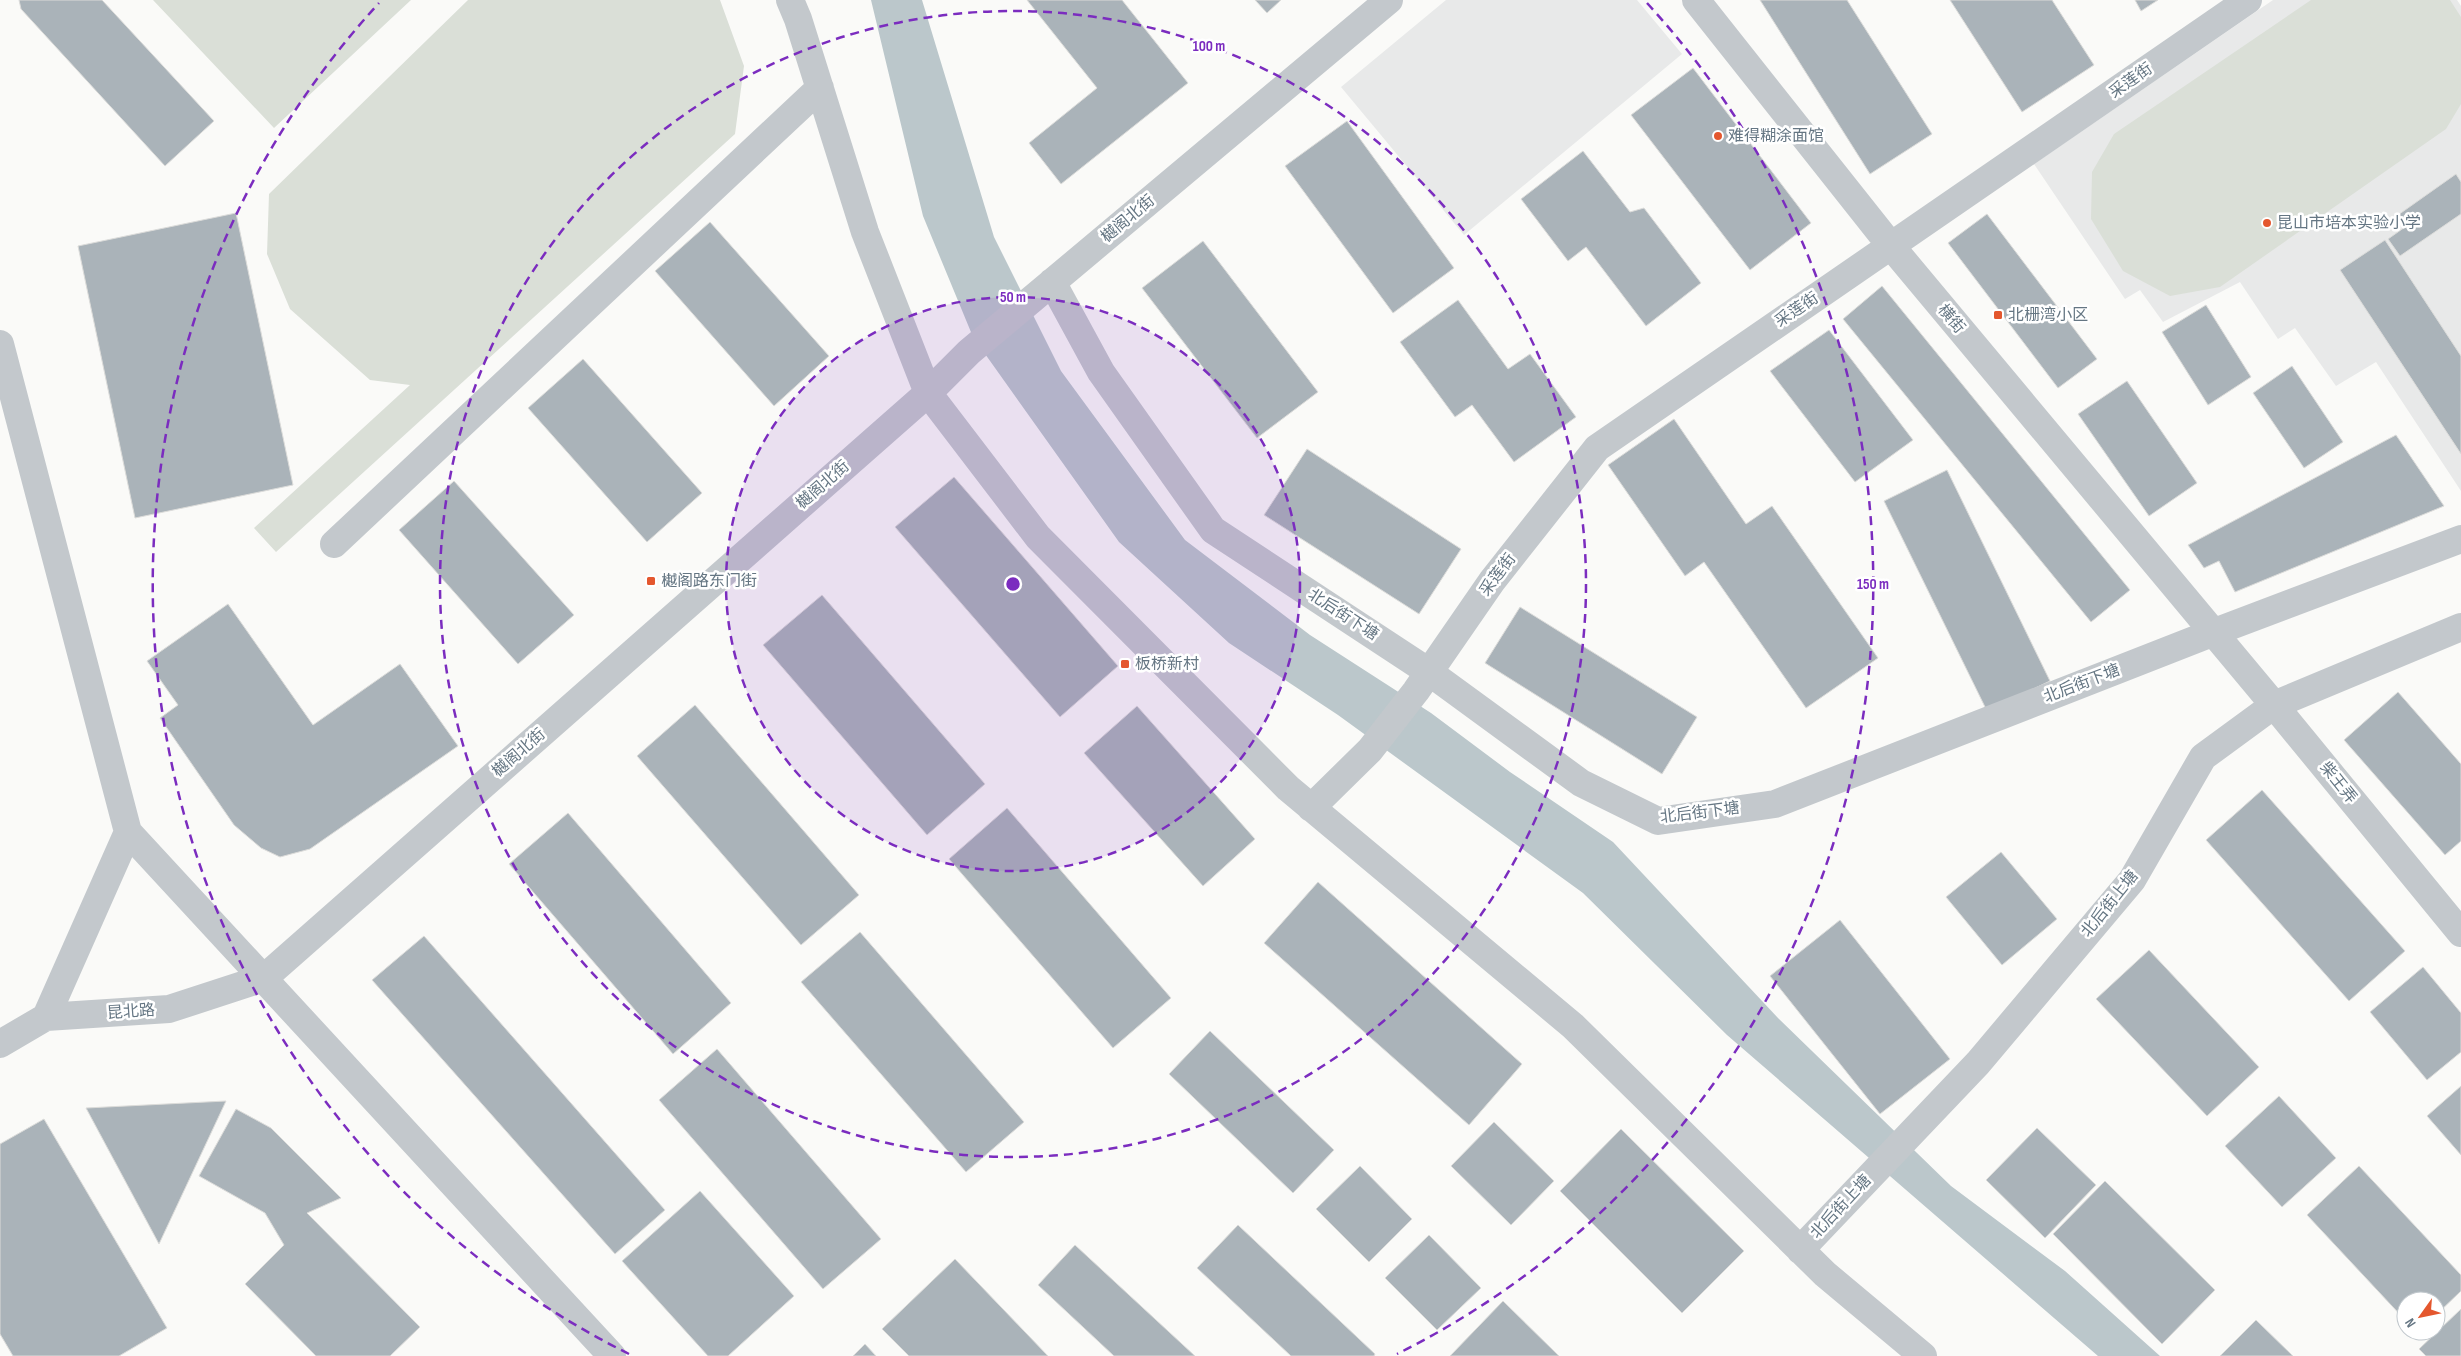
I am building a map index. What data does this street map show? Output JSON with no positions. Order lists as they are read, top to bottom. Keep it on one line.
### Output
{"streets":{"street":["采莲街","樾阁北街","横街","北后街下塘","柴王弄","北后街上塘","昆北路"]},"crossings":[["采莲街","横街"],["采莲街","北后街下塘"],["樾阁北街","北后街下塘"],["樾阁北街","昆北路"],["横街","北后街下塘"],["横街","柴王弄"],["北后街下塘","柴王弄"],["柴王弄","北后街上塘"]],"places":{"other":["难得糊涂面馆","昆山市培本实验小学"],"transit":["北栅湾小区","樾阁路东门街","板桥新村"]},"north":"bottom left","rings":["100 m","50 m","150 m"]}
